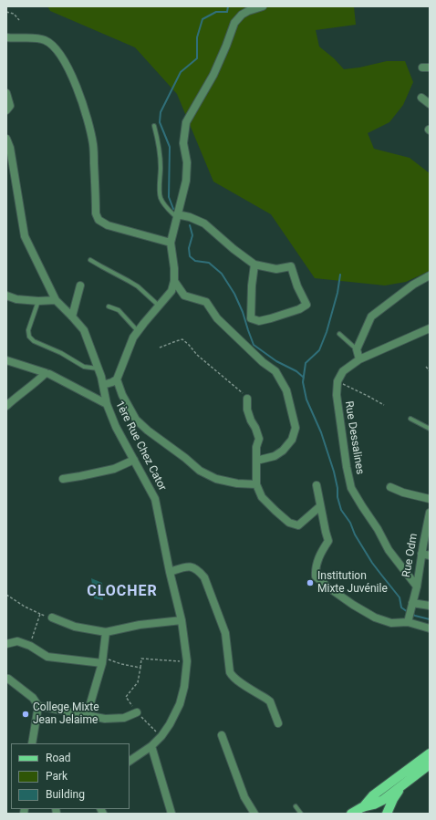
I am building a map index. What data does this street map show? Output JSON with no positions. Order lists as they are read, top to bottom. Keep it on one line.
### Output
{"streets":{"street":["Rue Dessalines","1ère Rue Chez Cator","Rue Odm"]},"crossings":[["Rue Dessalines","Rue Odm"]],"districts":["CLOCHER"],"places":["Institution Mixte Juvénile","College Mixte Jean Jelaime"],"legend":["Road","Park","Building"]}
